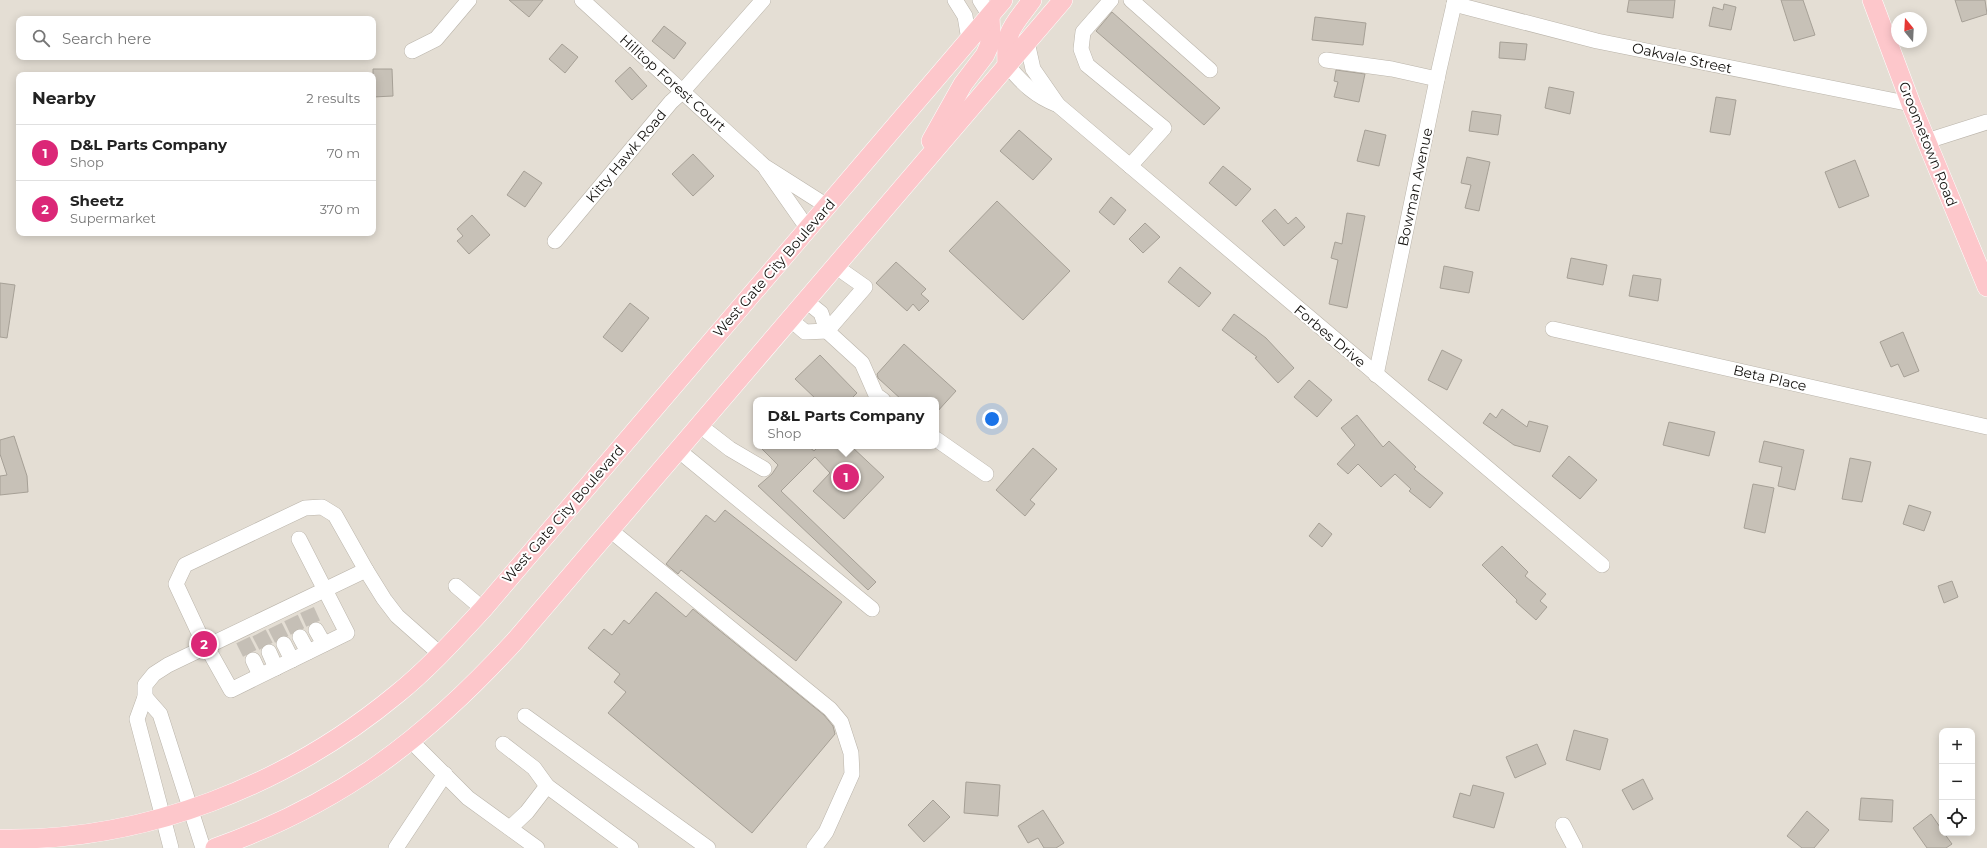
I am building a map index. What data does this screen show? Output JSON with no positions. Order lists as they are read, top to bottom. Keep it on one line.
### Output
{"streets":{"main road":["Groometown Road","West Gate City Boulevard"],"street":["Oakvale Street","Hilltop Forest Court","Kitty Hawk Road","Bowman Avenue","Forbes Drive","Beta Place"]},"crossings":[["Oakvale Street","Groometown Road"],["Oakvale Street","Bowman Avenue"],["Hilltop Forest Court","Kitty Hawk Road"],["Hilltop Forest Court","West Gate City Boulevard"],["Bowman Avenue","Forbes Drive"]],"north":"top","page":{"search":"Search here","heading":["Nearby","2 results"],"list":[{"mark":"1","name":"D&L Parts Company","note":"Shop","value":"70 m"},{"mark":"2","name":"Sheetz","note":"Supermarket","value":"370 m"}],"popup":["D&L Parts Company","Shop"],"pins":["1","2"],"map_buttons":["+","−"]}}
